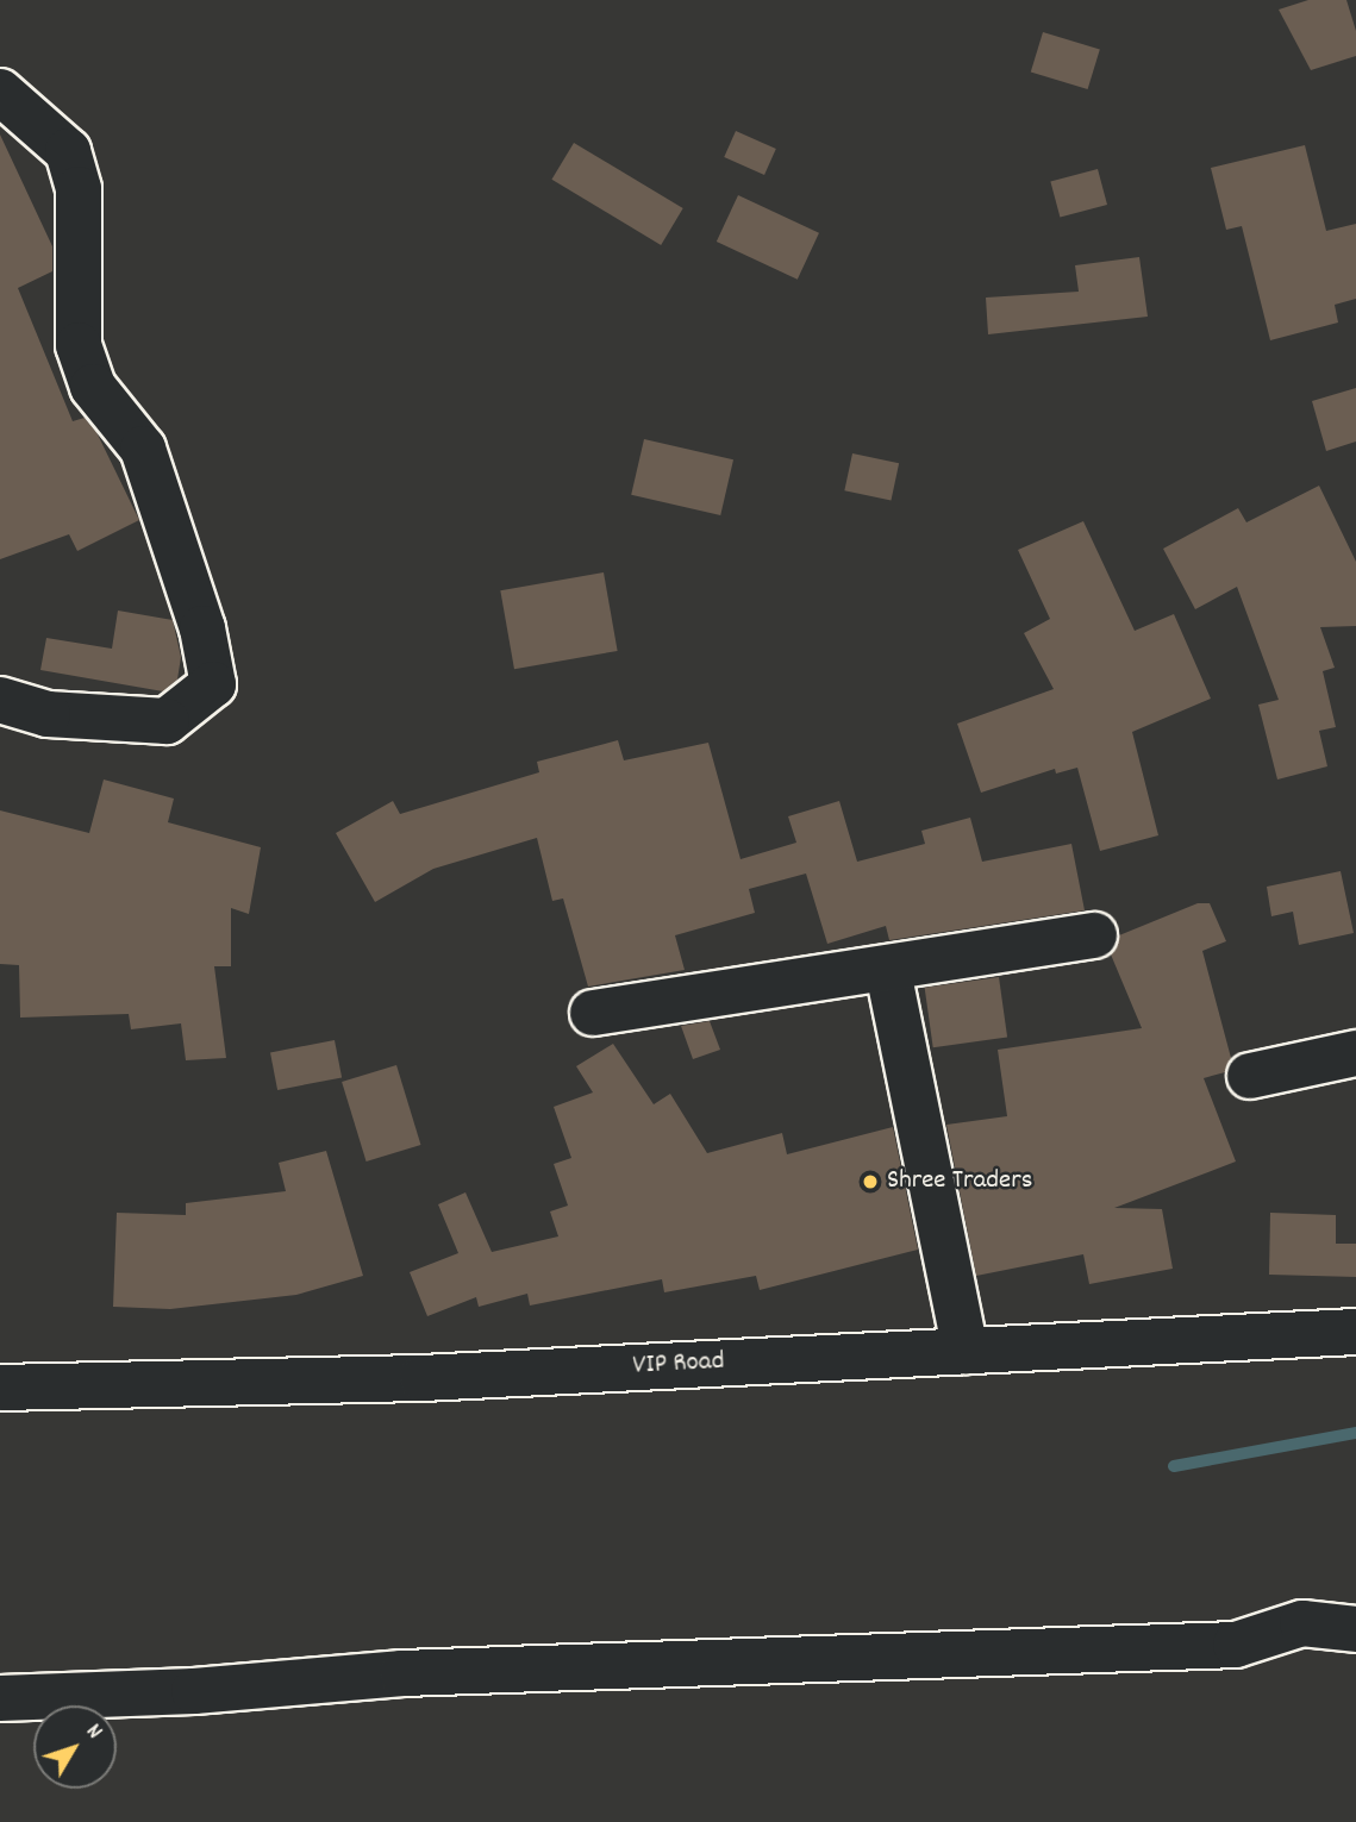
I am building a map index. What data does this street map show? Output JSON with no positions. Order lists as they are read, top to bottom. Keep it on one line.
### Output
{"streets":{"main road":["VIP Road"]},"places":["Shree Traders"],"north":"top right"}
